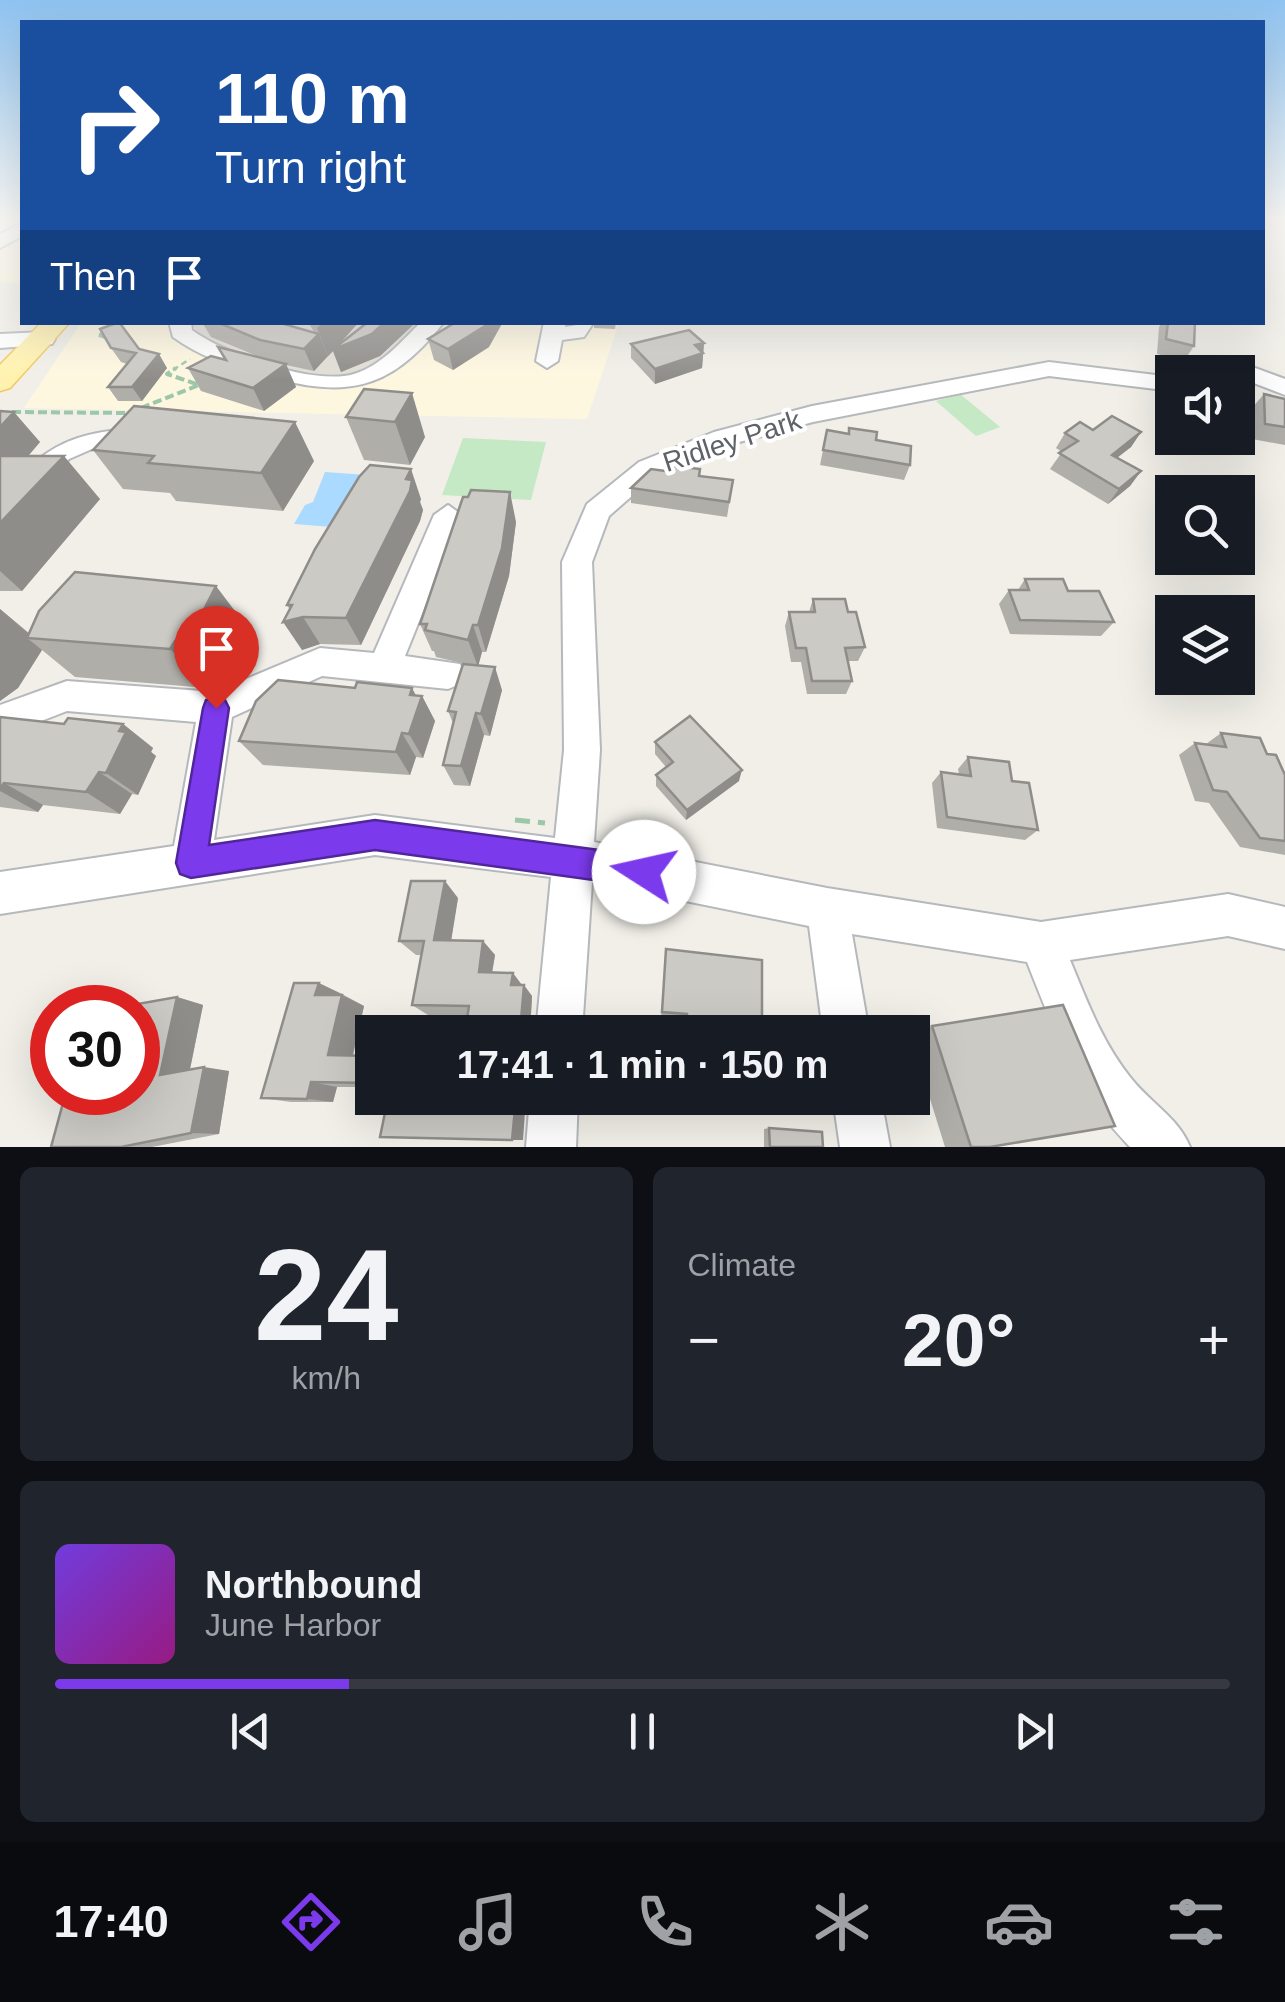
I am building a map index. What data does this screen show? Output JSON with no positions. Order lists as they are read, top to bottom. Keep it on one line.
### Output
{"streets":{"street":["Ridley Park"]},"page":{"turn":["110 m","Turn right"],"then":"Then","limit":"30","trip":"17:41 · 1 min · 150 m","tile":[["24","km/h"],"Climate"],"heat":["−","20°","+"],"song":["Northbound","June Harbor"],"tabs":"17:40"}}
